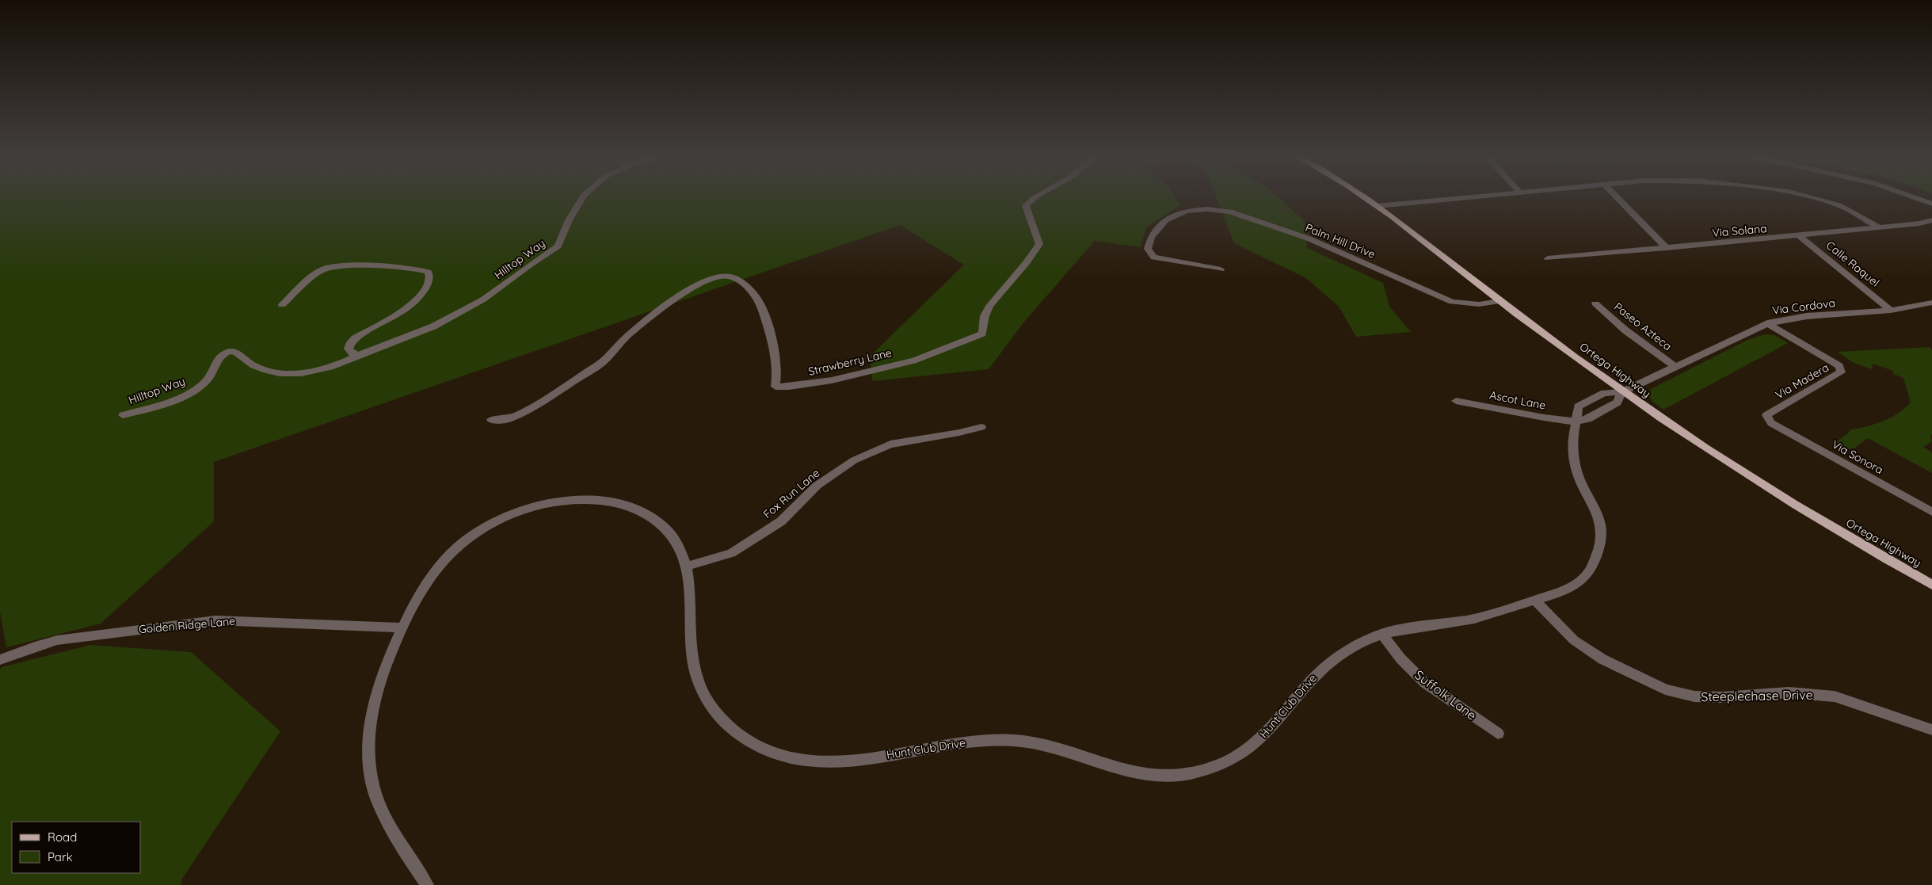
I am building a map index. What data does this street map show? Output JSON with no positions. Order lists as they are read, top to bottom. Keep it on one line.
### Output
{"streets":{"main road":["Ortega Highway"],"street":["Via Solana","Palm Hill Drive","Hilltop Way","Calle Raquel","Via Cordova","Paseo Azteca","Strawberry Lane","Via Madera","Ascot Lane","Via Sonora","Fox Run Lane","Golden Ridge Lane","Suffolk Lane","Steeplechase Drive","Hunt Club Drive"]},"crossings":[["Via Solana","Calle Raquel"],["Palm Hill Drive","Ortega Highway"],["Calle Raquel","Via Cordova"],["Via Cordova","Paseo Azteca"],["Via Cordova","Ortega Highway"],["Via Cordova","Via Madera"],["Via Cordova","Hunt Club Drive"],["Ortega Highway","Hunt Club Drive"],["Via Madera","Via Sonora"],["Ascot Lane","Hunt Club Drive"],["Fox Run Lane","Hunt Club Drive"],["Golden Ridge Lane","Hunt Club Drive"],["Suffolk Lane","Hunt Club Drive"],["Steeplechase Drive","Hunt Club Drive"]],"legend":["Road","Park"]}
